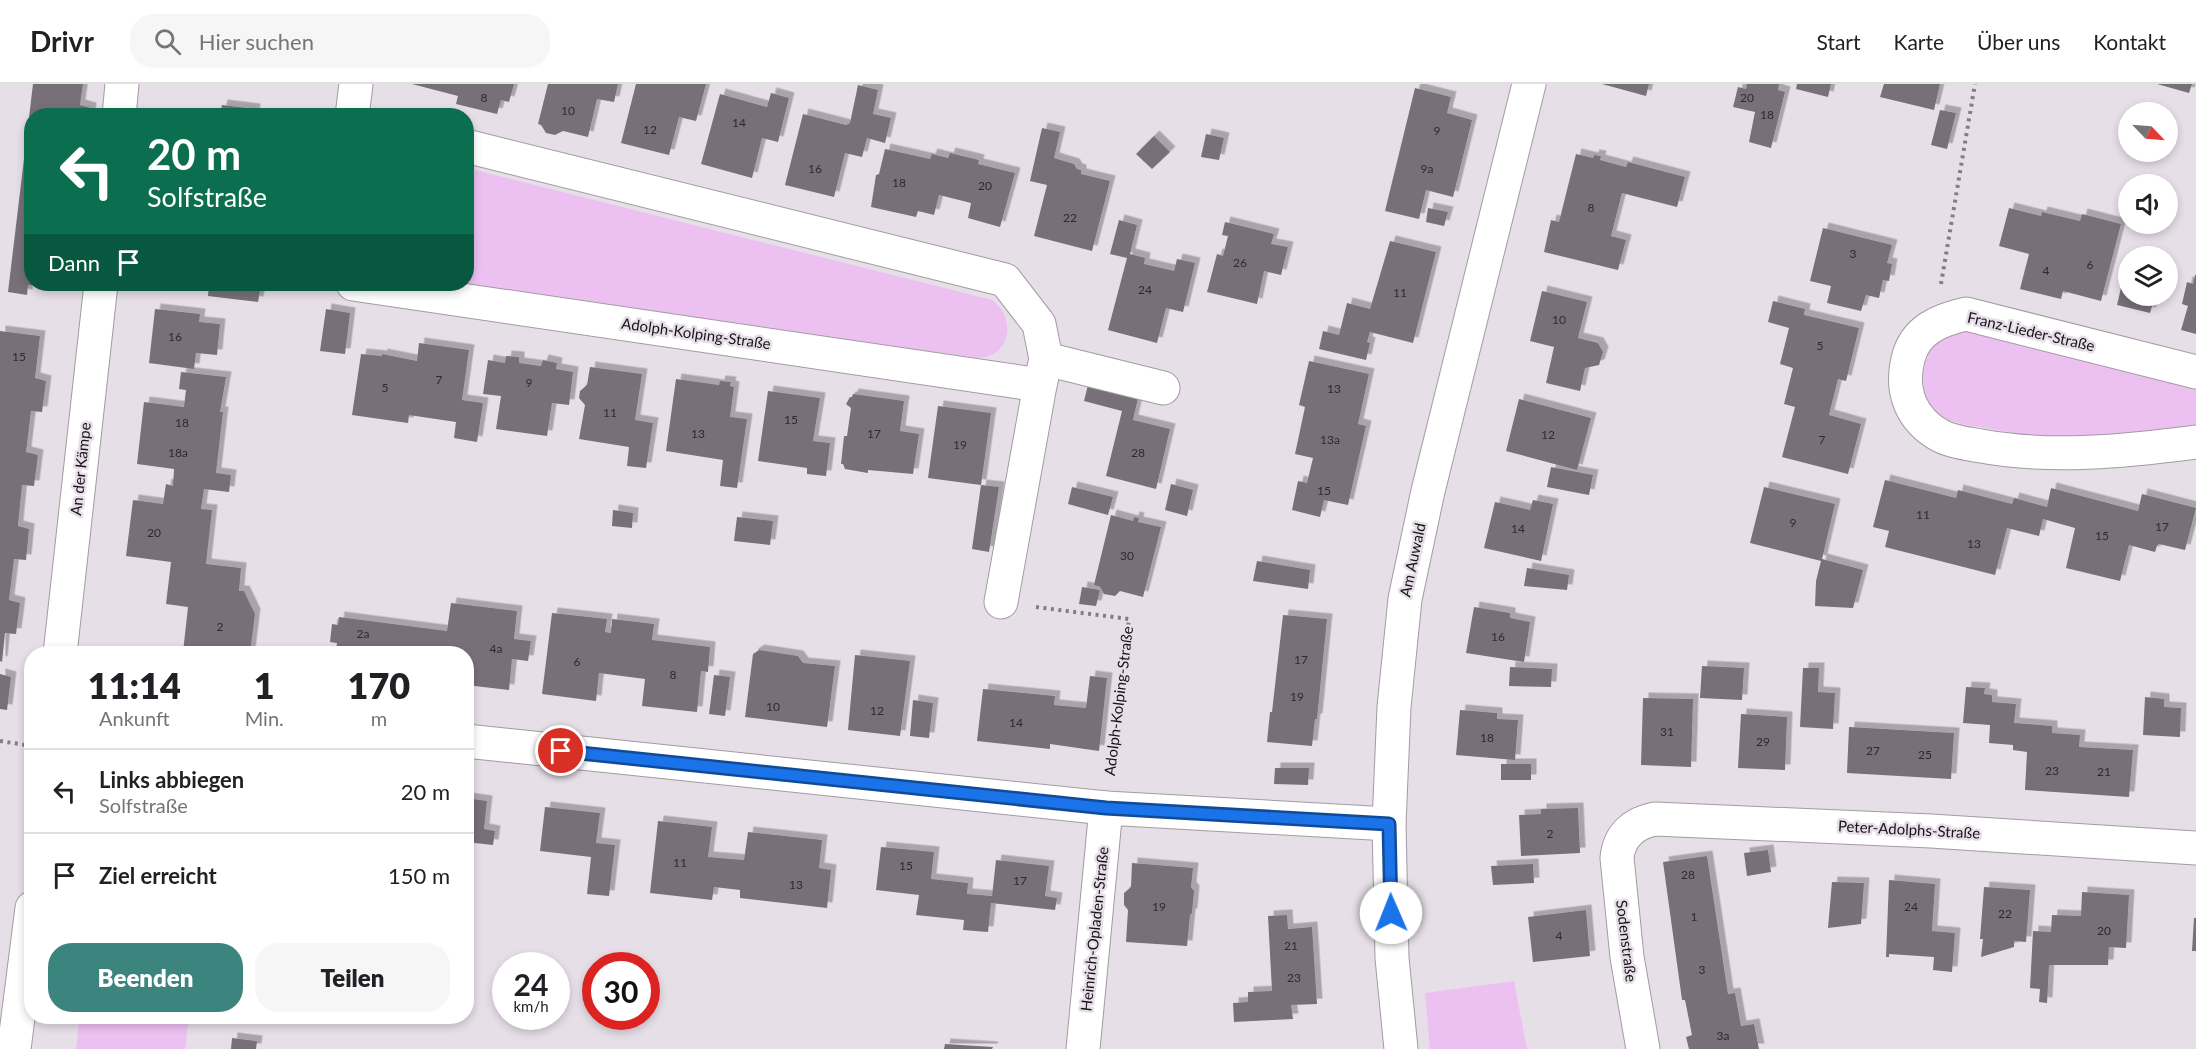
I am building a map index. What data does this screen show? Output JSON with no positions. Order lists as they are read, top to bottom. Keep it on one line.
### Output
{"streets":{"street":["Franz-Lieder-Straße","Adolph-Kolping-Straße","An der Kämpe","Am Auwald","Peter-Adolphs-Straße","Heinrich-Opladen-Straße","Sodenstraße"]},"crossings":[["Adolph-Kolping-Straße","Heinrich-Opladen-Straße"],["Peter-Adolphs-Straße","Sodenstraße"]],"house_numbers":["8","20","10","18","14","12","9","16","9a","18","20","8","22","3","26","6","4","24","11","10","16","5","15","7","9","5","13","11","15","18","13","17","12","13a","7","19","18a","28","15","11","9","17","14","20","15","13","30","2","2a","16","4a","17","6","8","19","10","12","14","31","18","29","27","25","23","21","2","11","15","28","17","13","19","24","22","1","20","4","21","3","23","3a"],"north":"bottom right","page":{"header":"Drivr","search":"Hier suchen","nav":["Start","Karte","Über uns","Kontakt"],"turn":["20 m","Solfstraße"],"then":"Dann","eta":["11:14","Ankunft","1","Min.","170","m"],"list":[{"name":"Links abbiegen","note":"Solfstraße","value":"20 m"},{"name":"Ziel erreicht","value":"150 m"}],"buttons":["Beenden","Teilen"],"speed":"24 km/h","limit":"30"}}
